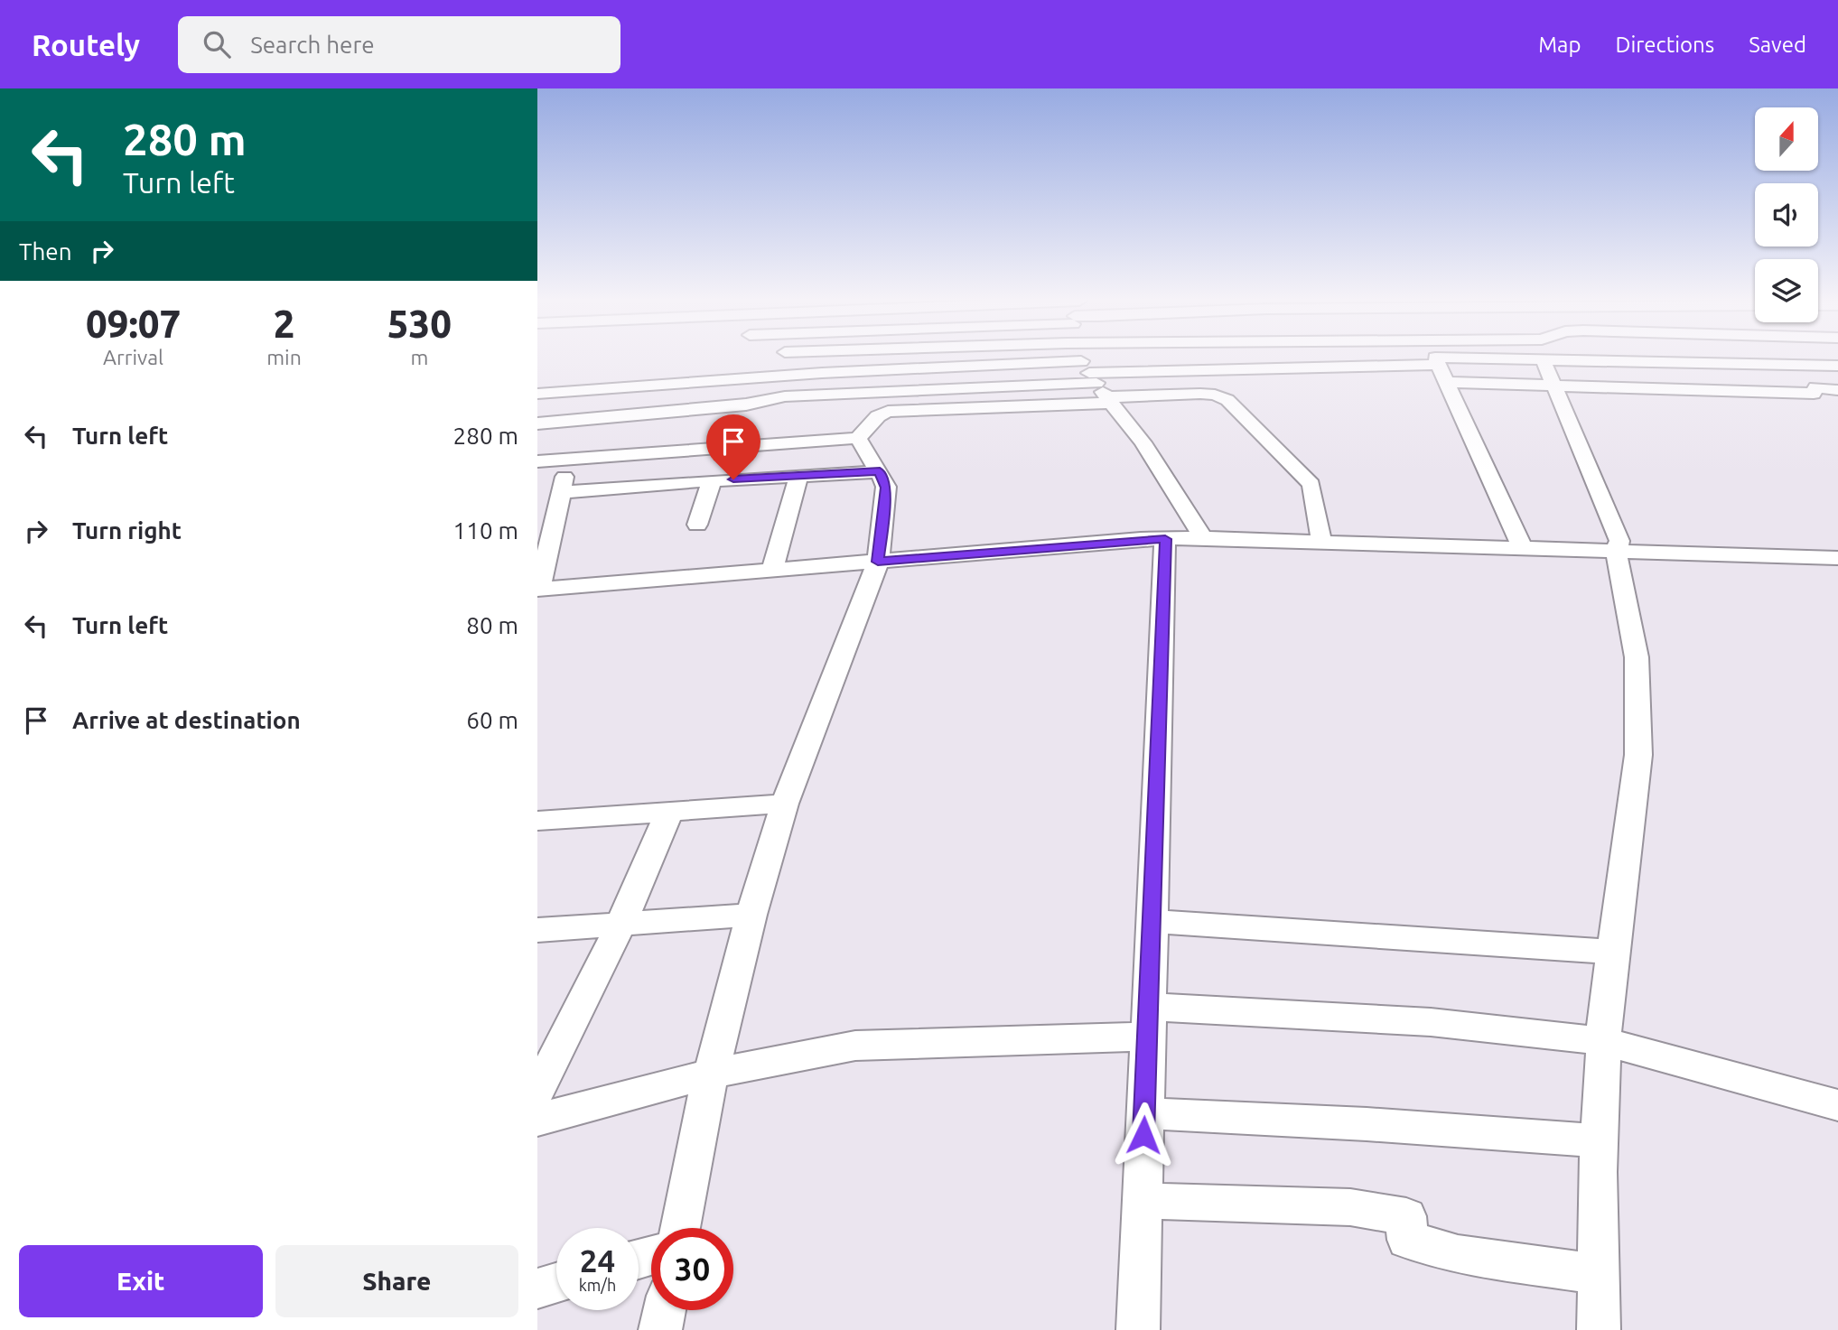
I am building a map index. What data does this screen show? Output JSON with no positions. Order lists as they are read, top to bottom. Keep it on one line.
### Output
{"north":"top","page":{"header":"Routely","search":"Search here","nav":["Map","Directions","Saved"],"turn":["280 m","Turn left"],"then":"Then","eta":["09:07","Arrival","2","min","530","m"],"list":[{"name":"Turn left","value":"280 m"},{"name":"Turn right","value":"110 m"},{"name":"Turn left","value":"80 m"},{"name":"Arrive at destination","value":"60 m"}],"speed":"24 km/h","limit":"30","buttons":["Exit","Share"]}}
